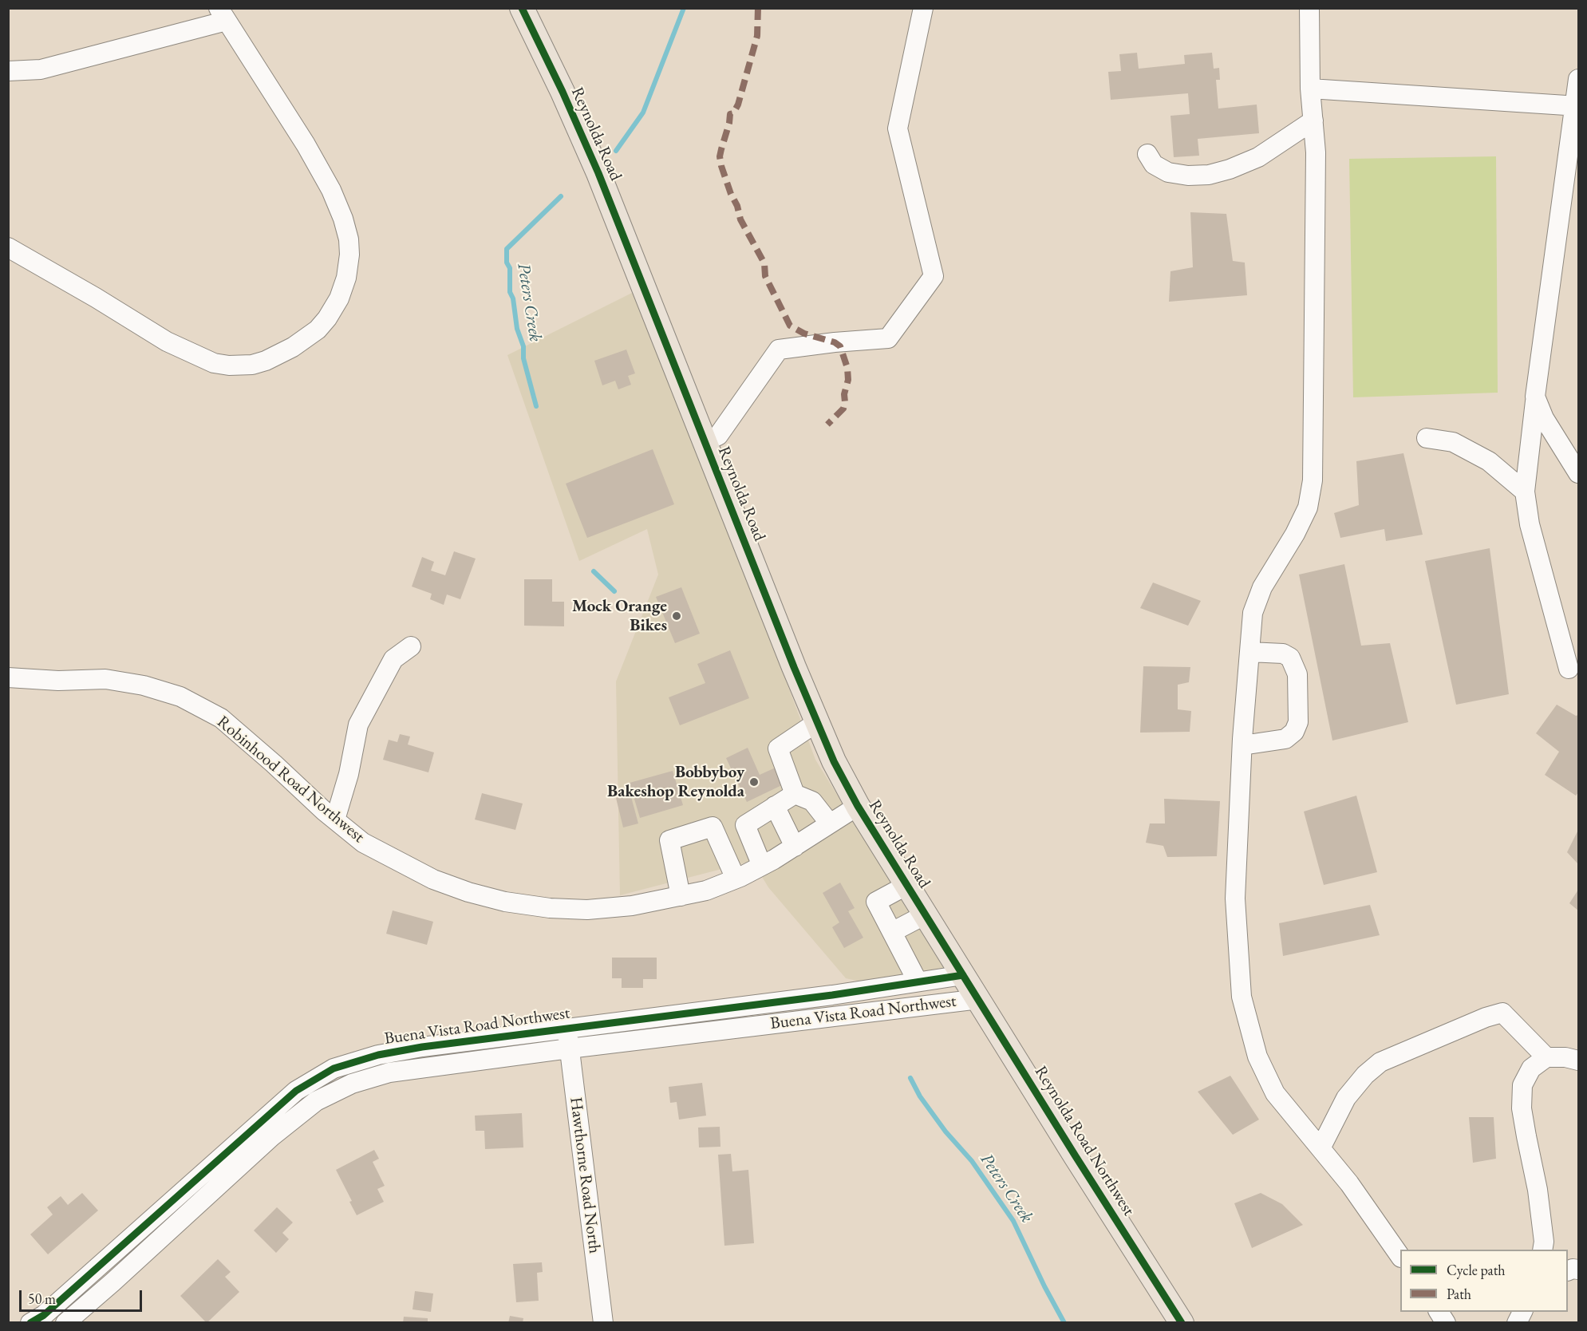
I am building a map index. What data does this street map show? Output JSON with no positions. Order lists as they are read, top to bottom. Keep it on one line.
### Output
{"streets":{"main road":["Reynolda Road","Reynolda Road Northwest"],"street":["Robinhood Road Northwest","Buena Vista Road Northwest","Hawthorne Road North"]},"crossings":[["Reynolda Road","Robinhood Road Northwest"],["Reynolda Road","Buena Vista Road Northwest"],["Reynolda Road","Reynolda Road Northwest"],["Buena Vista Road Northwest","Reynolda Road Northwest"],["Buena Vista Road Northwest","Hawthorne Road North"]],"water":["Peters Creek"],"places":["Mock Orange Bikes","Bobbyboy Bakeshop Reynolda"],"legend":["Cycle path","Path"],"scale_bar":"50 m"}
